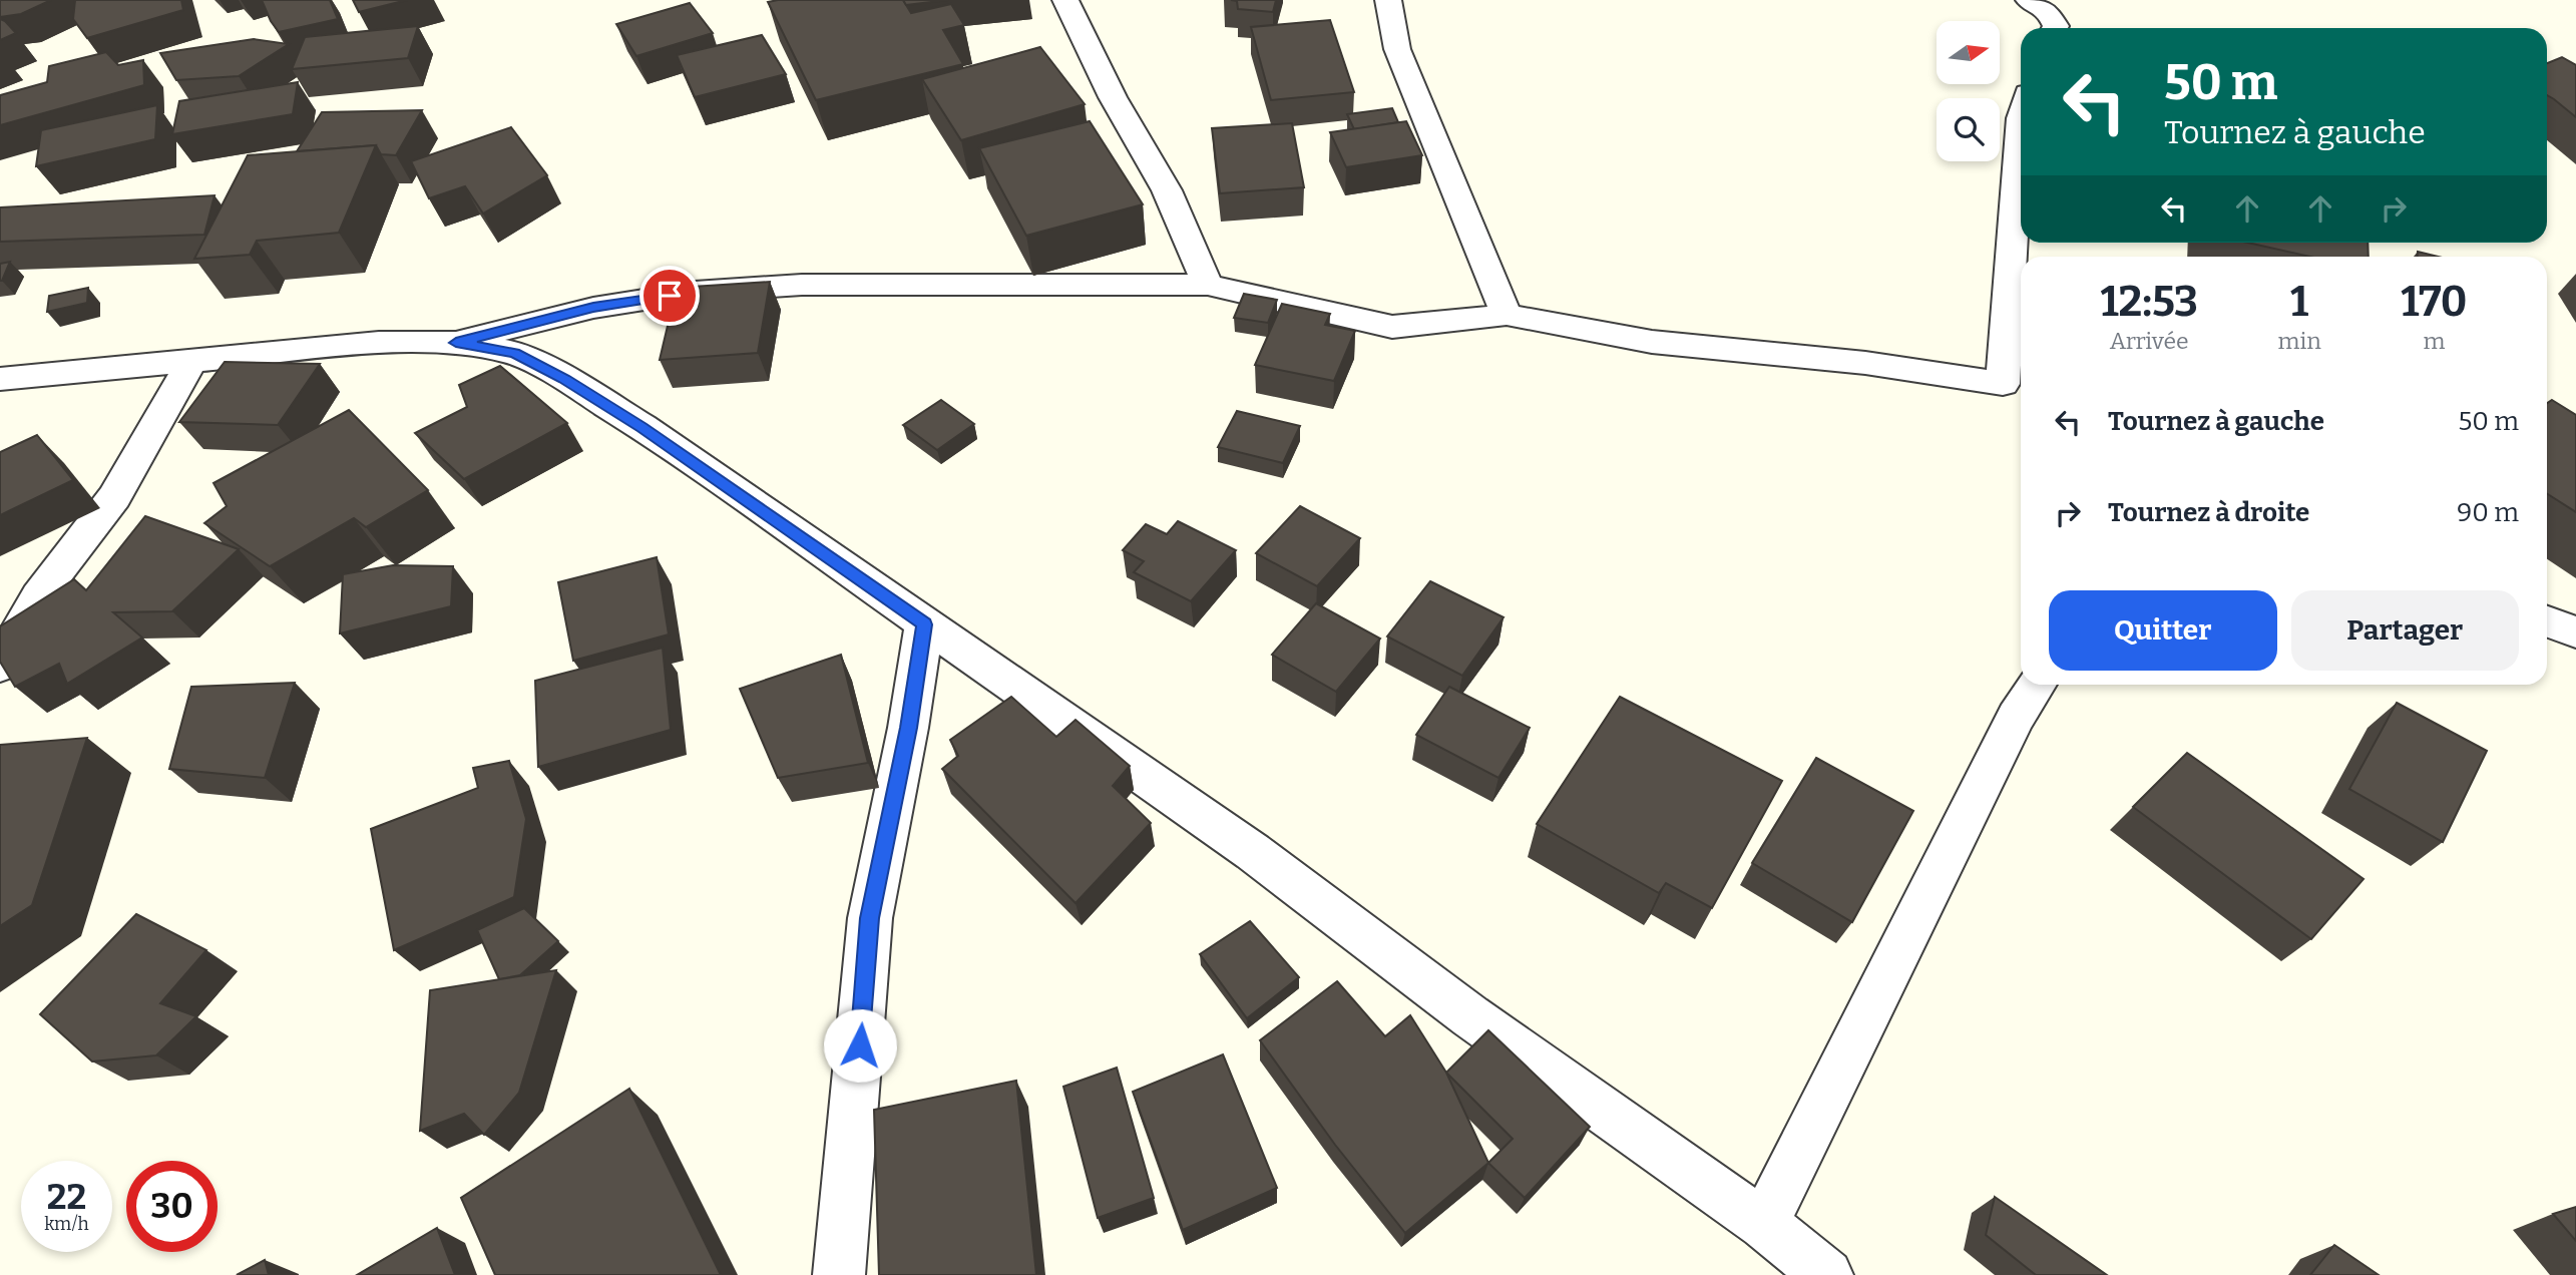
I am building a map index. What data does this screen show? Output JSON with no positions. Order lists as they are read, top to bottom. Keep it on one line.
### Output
{"north":"right","page":{"turn":["50 m","Tournez à gauche"],"eta":["12:53","Arrivée","1","min","170","m"],"list":[{"name":"Tournez à gauche","value":"50 m"},{"name":"Tournez à droite","value":"90 m"}],"buttons":["Quitter","Partager"],"speed":"22 km/h","limit":"30"}}
